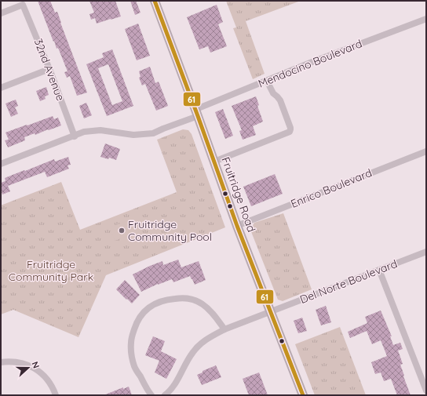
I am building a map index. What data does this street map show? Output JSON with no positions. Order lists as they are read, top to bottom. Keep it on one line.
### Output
{"streets":{"main road":["Fruitridge Road"],"street":["Mendocino Boulevard","32nd Avenue","Enrico Boulevard","Del Norte Boulevard"]},"crossings":[["Mendocino Boulevard","32nd Avenue"],["Mendocino Boulevard","Fruitridge Road"],["Enrico Boulevard","Fruitridge Road"],["Fruitridge Road","Del Norte Boulevard"]],"parks":["Fruitridge Community Park"],"places":["Fruitridge Community Pool"],"lines":["transit line 61"],"north":"right"}
